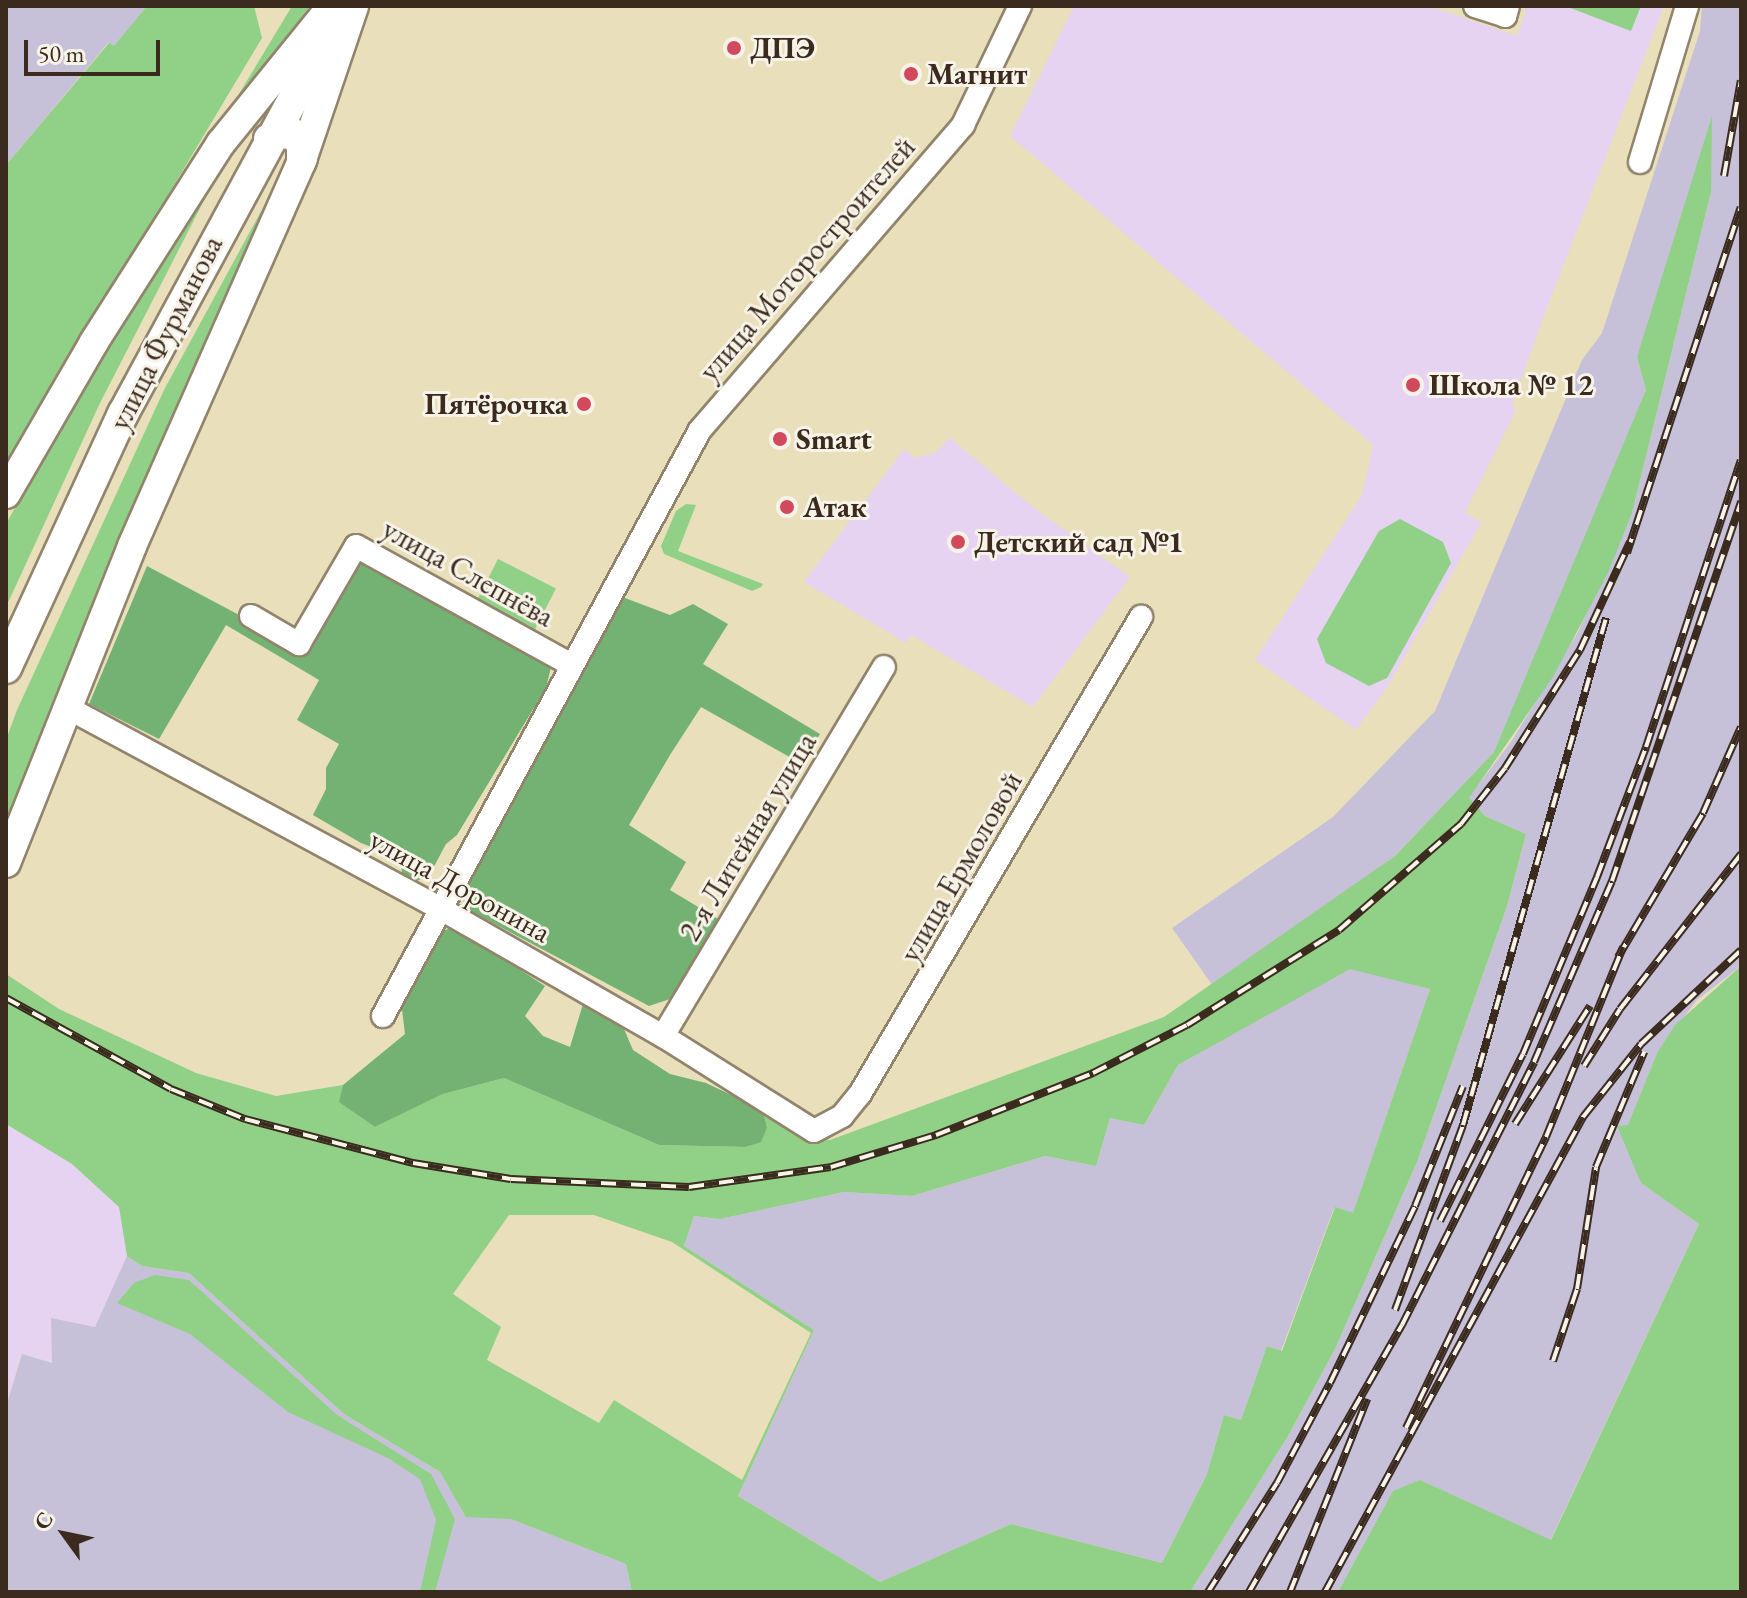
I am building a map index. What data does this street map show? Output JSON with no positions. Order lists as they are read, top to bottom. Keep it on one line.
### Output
{"streets":{"main road":["улица Фурманова"],"street":["улица Моторостроителей","улица Слепнёва","2-я Литейная улица","улица Ермоловой","улица Доронина"]},"crossings":[["улица Моторостроителей","улица Слепнёва"],["улица Моторостроителей","улица Доронина"],["2-я Литейная улица","улица Доронина"],["улица Ермоловой","улица Доронина"]],"places":["ДПЭ","Магнит","Школа № 12","Пятёрочка","Smart","Атак","Детский сад №1"],"scale_bar":"50 m","north":"top left"}
